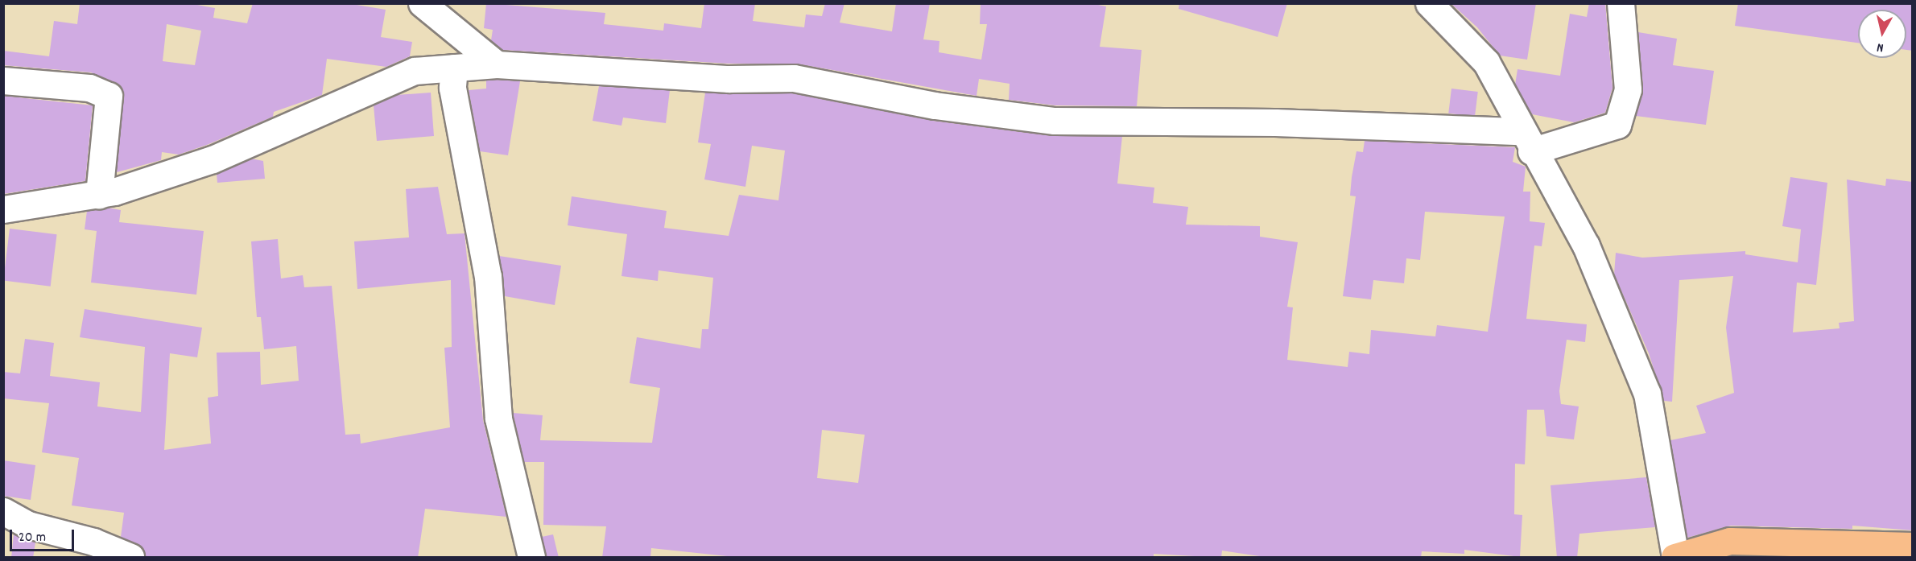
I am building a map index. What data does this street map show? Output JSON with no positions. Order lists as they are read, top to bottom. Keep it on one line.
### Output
{"scale_bar":"20 m","north":"bottom"}
